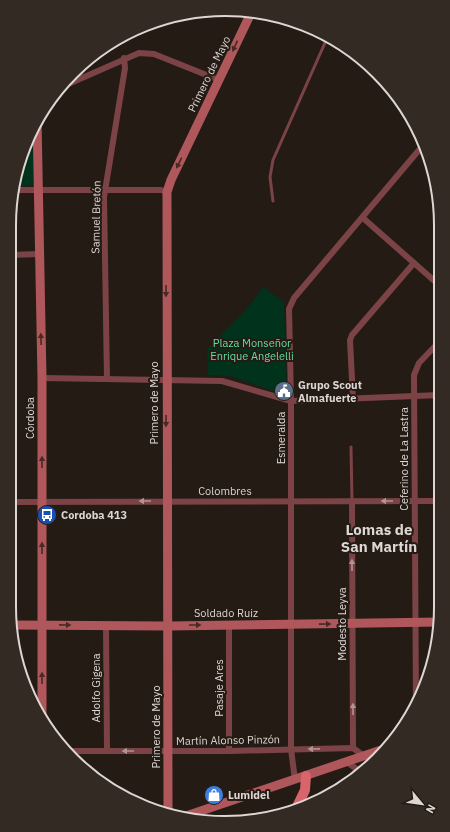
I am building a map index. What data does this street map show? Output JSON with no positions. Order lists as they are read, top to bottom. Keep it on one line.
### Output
{"streets":{"main road":["Primero de Mayo","Córdoba","Soldado Ruiz"],"street":["Samuel Bretón","Esmeralda","Ceferino de La Lastra","Colombres","Modesto Leyva","Adolfo Gigena","Pasaje Ares","Martín Alonso Pinzón"]},"crossings":[["Primero de Mayo","Colombres"],["Primero de Mayo","Soldado Ruiz"],["Primero de Mayo","Martín Alonso Pinzón"],["Córdoba","Colombres"],["Córdoba","Soldado Ruiz"],["Esmeralda","Colombres"],["Esmeralda","Soldado Ruiz"],["Esmeralda","Martín Alonso Pinzón"],["Ceferino de La Lastra","Colombres"],["Ceferino de La Lastra","Soldado Ruiz"],["Colombres","Modesto Leyva"],["Soldado Ruiz","Modesto Leyva"],["Soldado Ruiz","Adolfo Gigena"],["Soldado Ruiz","Pasaje Ares"],["Modesto Leyva","Martín Alonso Pinzón"],["Adolfo Gigena","Martín Alonso Pinzón"],["Pasaje Ares","Martín Alonso Pinzón"]],"one_way":["Primero de Mayo","Córdoba","Colombres","Soldado Ruiz","Modesto Leyva","Martín Alonso Pinzón"],"districts":["Lomas de San Martín"],"parks":["Plaza Monseñor Enrique Angelelli"],"places":{"public building":["Grupo Scout Almafuerte"],"bus stop":["Cordoba 413"],"shop":["Lumidel"]},"north":"bottom right"}
